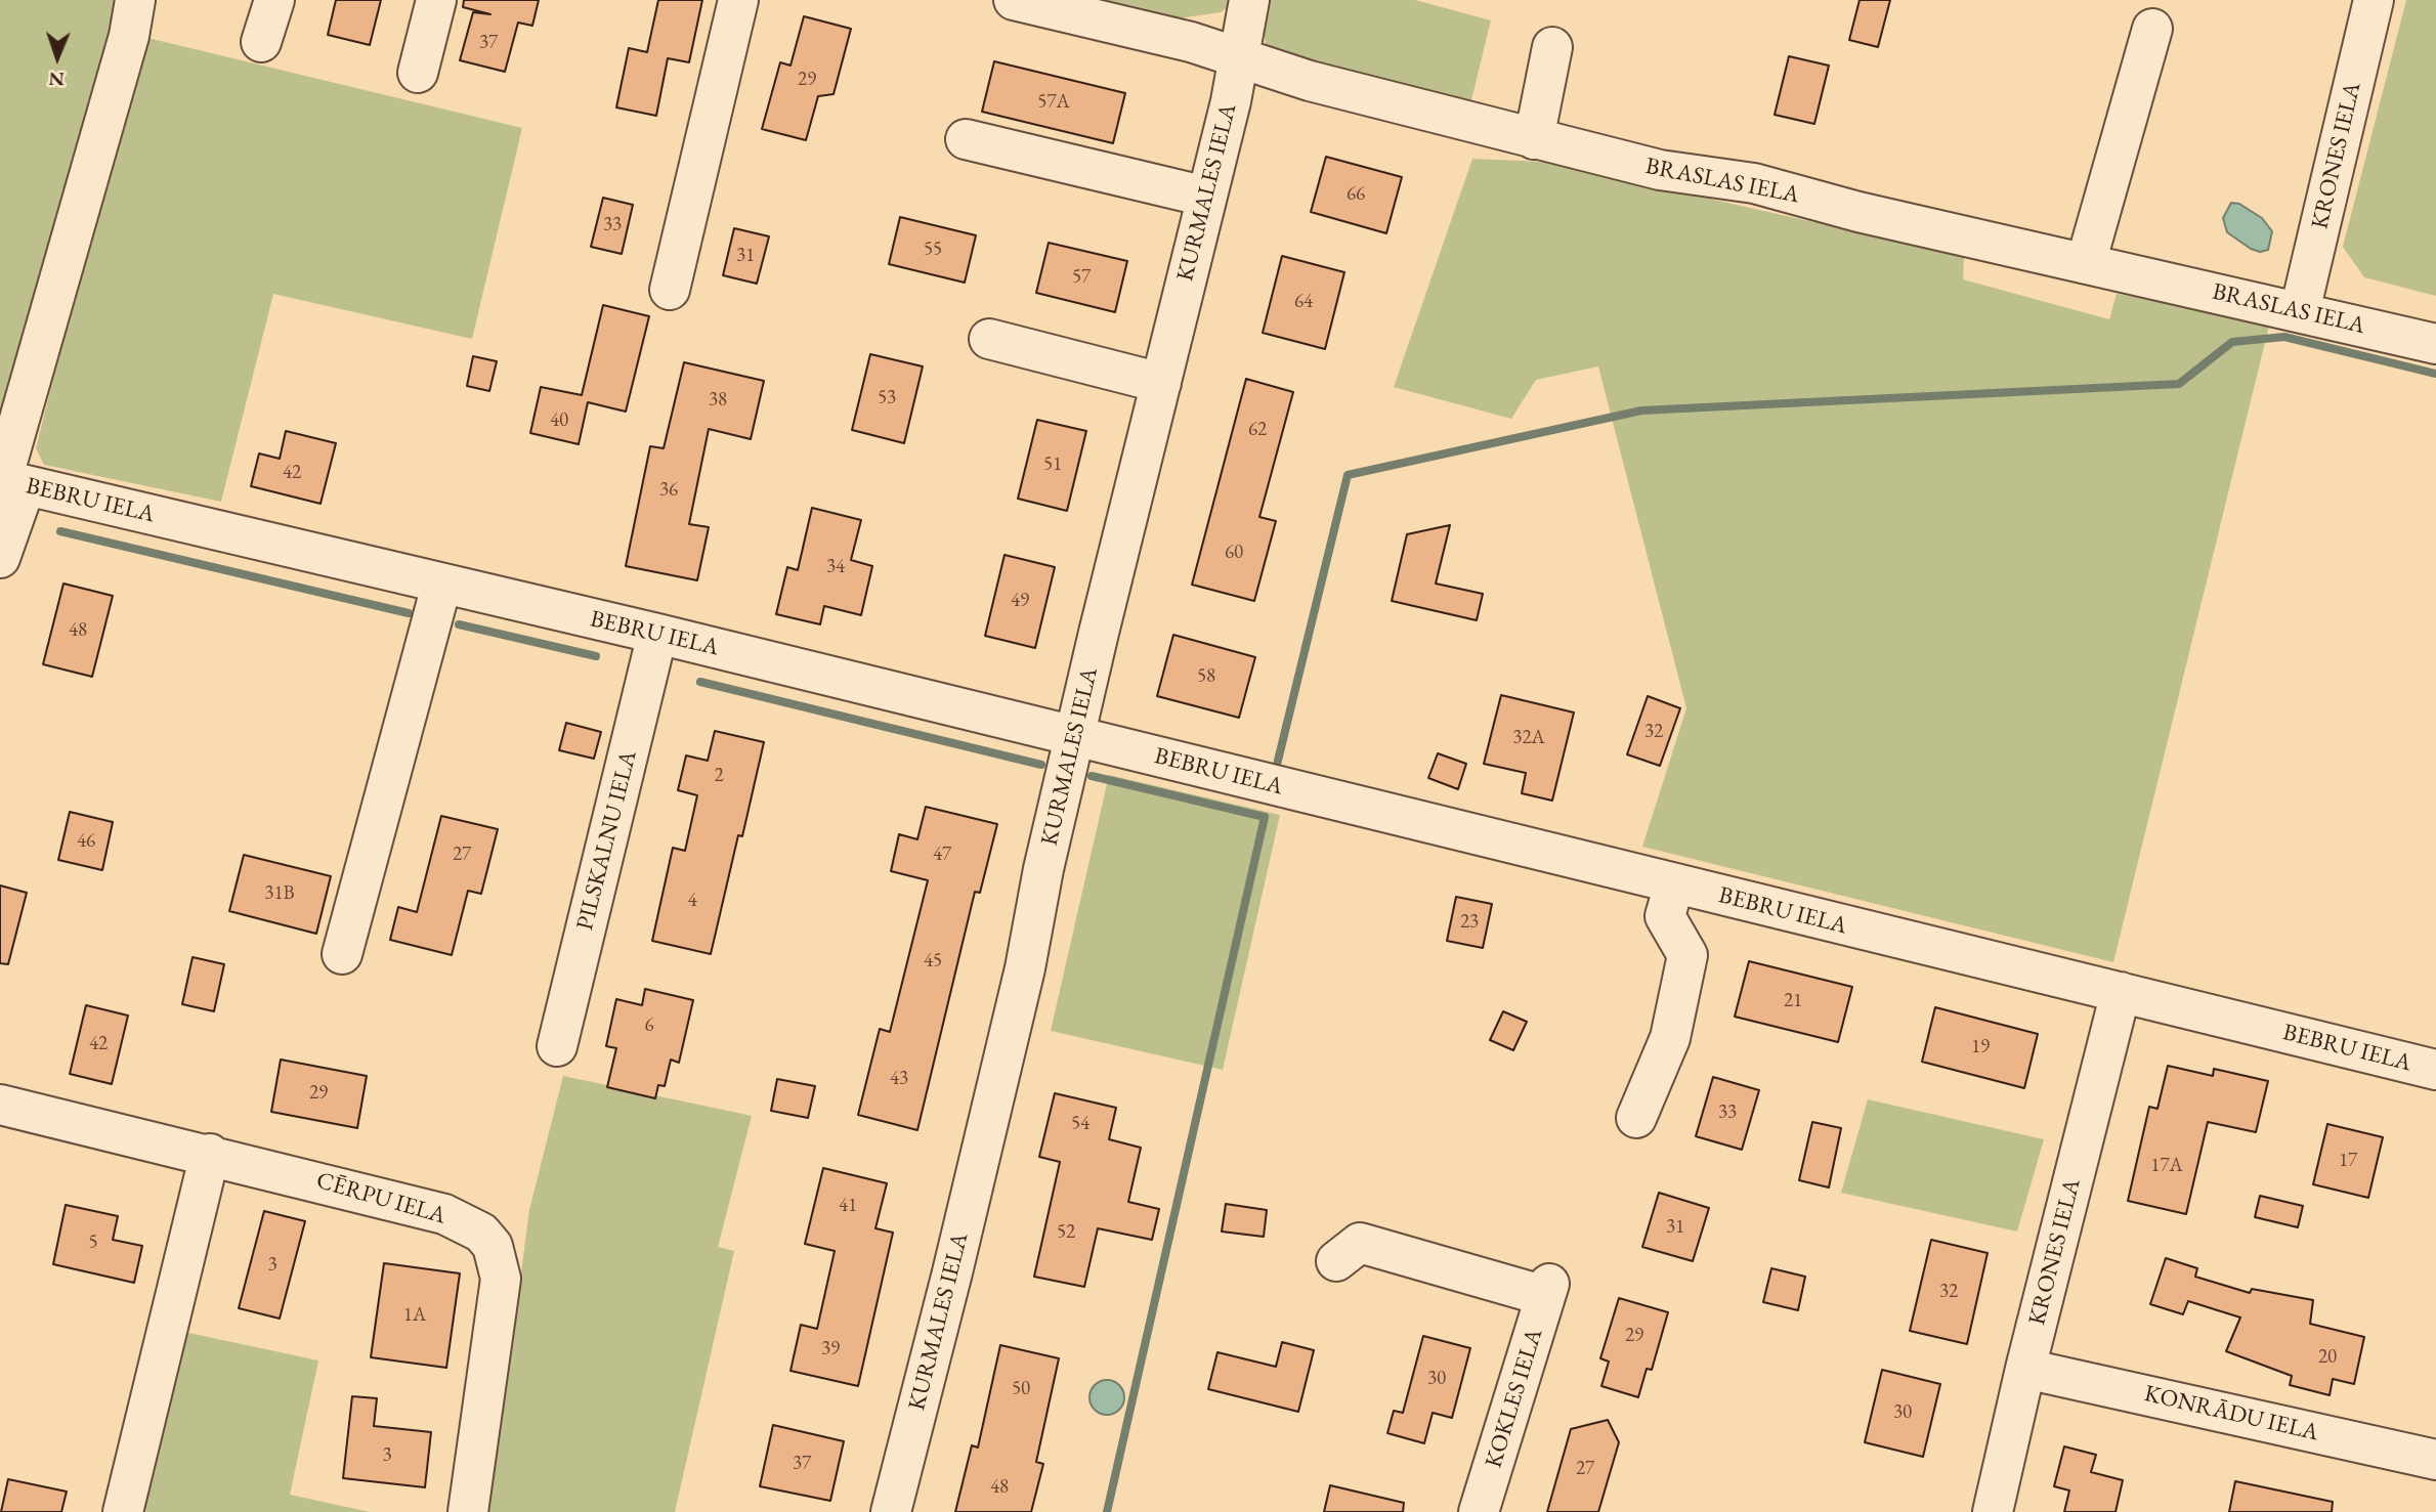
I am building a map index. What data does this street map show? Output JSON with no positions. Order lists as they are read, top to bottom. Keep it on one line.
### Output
{"streets":{"street":["KRONES IELA","BRASLAS IELA","KURMALES IELA","BEBRU IELA","PILSKALNU IELA","CĒRPU IELA","KOKLES IELA","KONRĀDU IELA"]},"crossings":[["KRONES IELA","BRASLAS IELA"],["KRONES IELA","BEBRU IELA"],["KRONES IELA","KONRĀDU IELA"],["BRASLAS IELA","KURMALES IELA"],["KURMALES IELA","BEBRU IELA"],["BEBRU IELA","PILSKALNU IELA"]],"house_numbers":["37","29","57A","66","33","55","31","57","64","53","38","40","62","51","42","36","60","34","49","48","58","32","32A","2","46","27","47","31B","4","23","45","21","6","42","19","43","29","33","54","17","17A","41","31","52","5","3","32","1A","29","39","20","30","50","30","3","37","27","48"],"north":"bottom"}
